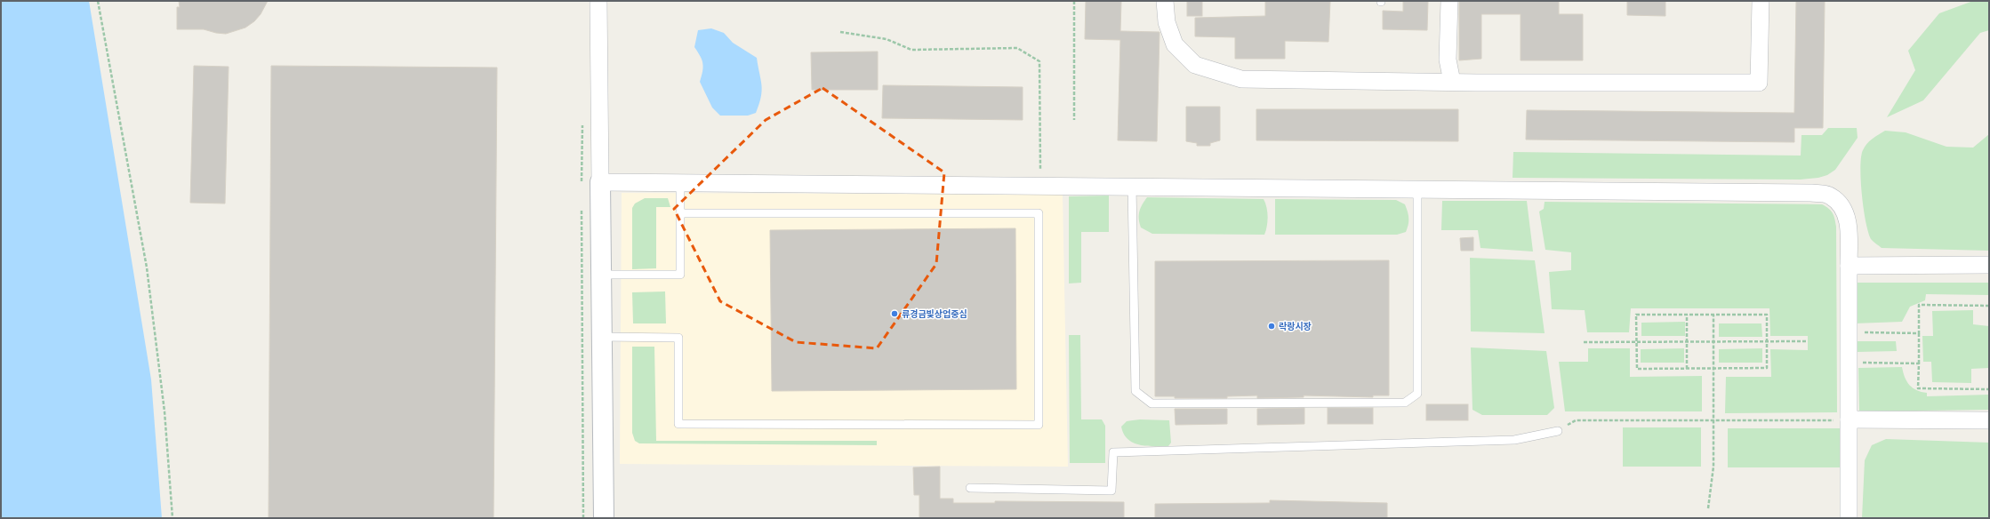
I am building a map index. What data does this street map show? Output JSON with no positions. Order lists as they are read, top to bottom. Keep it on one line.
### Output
{"places":["류경금빛상업중심","락랑시장"]}
